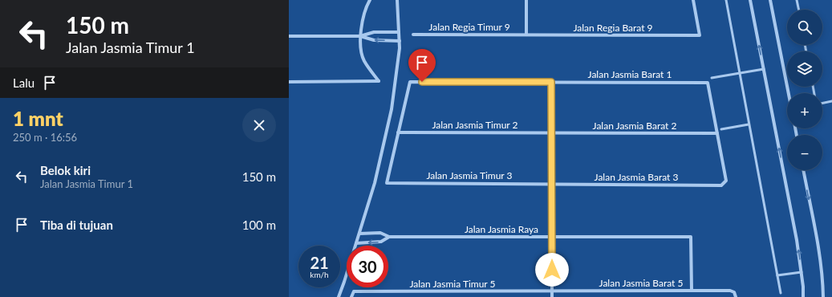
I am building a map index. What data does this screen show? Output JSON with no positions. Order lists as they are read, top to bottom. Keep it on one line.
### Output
{"streets":{"street":["Jalan Regia Timur 9","Jalan Regia Barat 9","Jalan Jasmia Barat 1","Jalan Jasmia Timur 2","Jalan Jasmia Barat 2","Jalan Jasmia Timur 3","Jalan Jasmia Barat 3","Jalan Jasmia Raya","Jalan Jasmia Barat 5","Jalan Jasmia Timur 5"]},"crossings":[["Jalan Regia Timur 9","Jalan Regia Barat 9"],["Jalan Jasmia Barat 1","Jalan Jasmia Timur 2"],["Jalan Jasmia Barat 1","Jalan Jasmia Barat 2"],["Jalan Jasmia Barat 1","Jalan Jasmia Timur 3"],["Jalan Jasmia Barat 1","Jalan Jasmia Barat 3"],["Jalan Jasmia Timur 2","Jalan Jasmia Barat 2"],["Jalan Jasmia Timur 2","Jalan Jasmia Timur 3"],["Jalan Jasmia Barat 2","Jalan Jasmia Barat 3"],["Jalan Jasmia Timur 3","Jalan Jasmia Barat 3"],["Jalan Jasmia Raya","Jalan Jasmia Barat 5"],["Jalan Jasmia Barat 5","Jalan Jasmia Timur 5"]],"page":{"turn":["150 m","Jalan Jasmia Timur 1"],"map_buttons":["+","−"],"then":"Lalu","heading":["1 mnt","250 m · 16:56"],"list":[{"name":"Belok kiri","note":"Jalan Jasmia Timur 1","value":"150 m"},{"name":"Tiba di tujuan","value":"100 m"}],"speed":"21 km/h","limit":"30"}}
